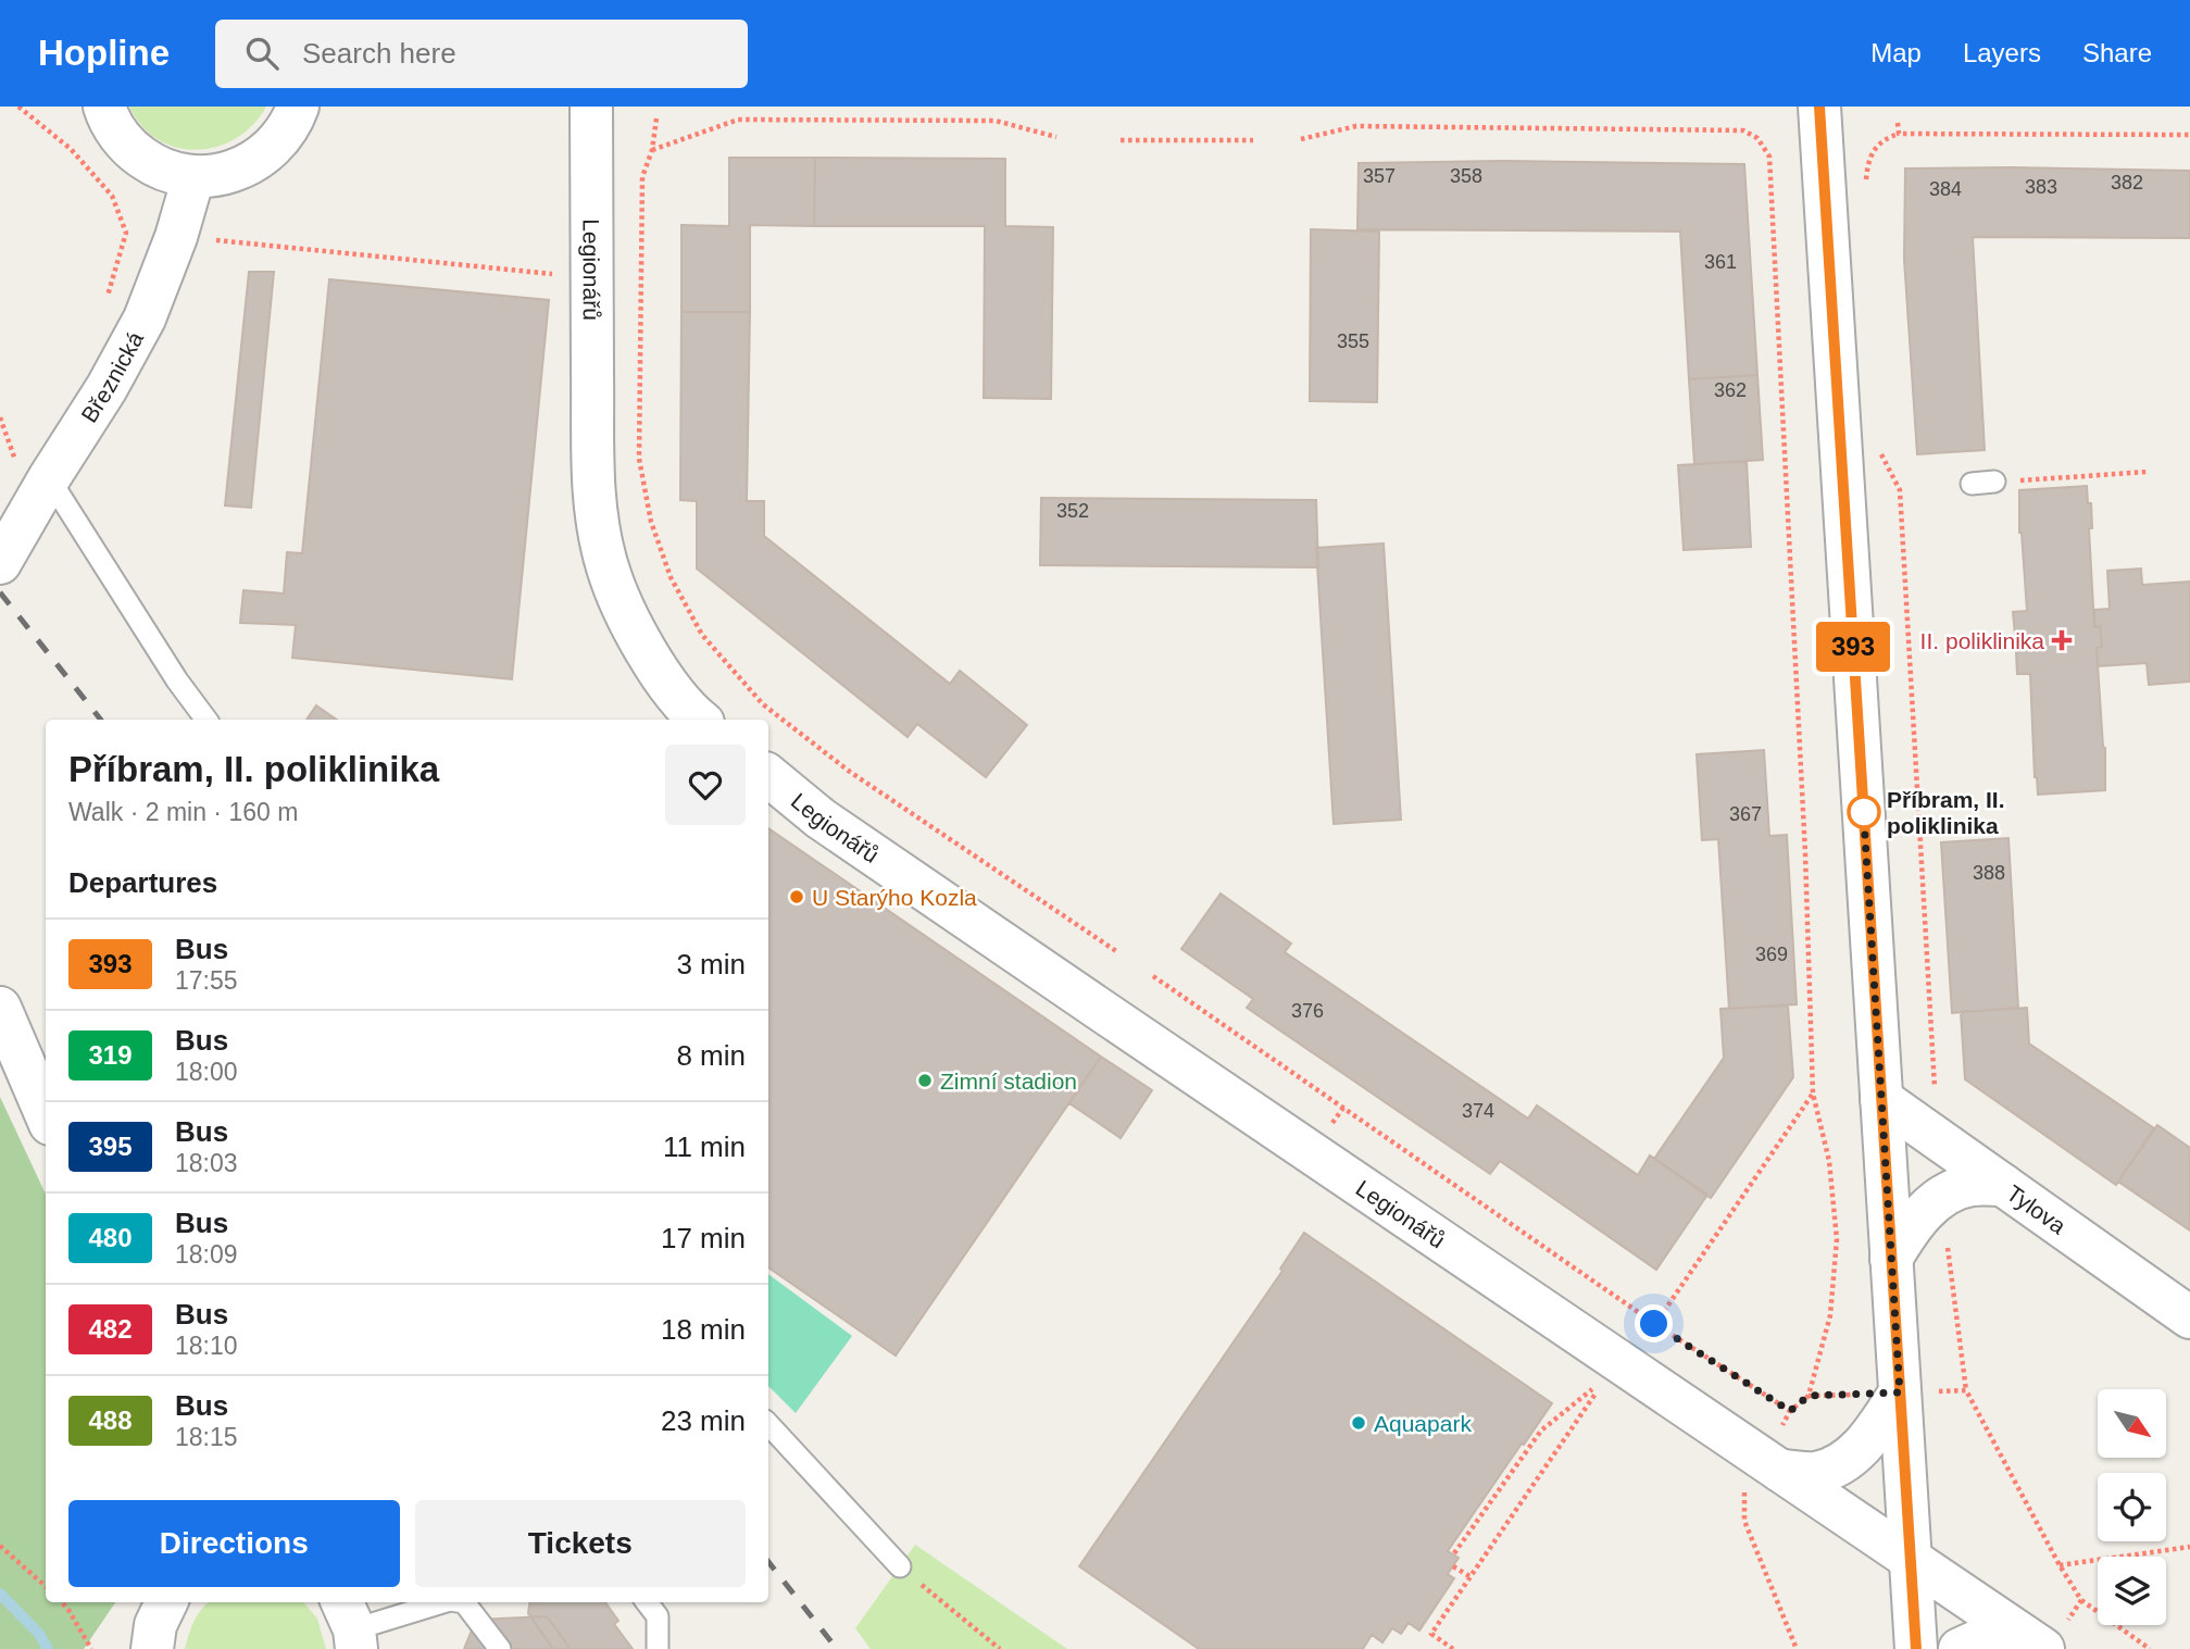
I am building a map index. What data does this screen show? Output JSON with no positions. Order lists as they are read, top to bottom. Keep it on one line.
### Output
{"streets":{"street":["Legionářů","Březnická","Tylova"]},"places":{"health":["II. poliklinika"],"other":["Příbram, II. poliklinika","U Starýho Kozla","Zimní stadion","Aquapark"]},"lines":["bus line 393"],"house_numbers":["357","358","382","383","384","361","355","362","352","367","388","369","376","374"],"north":"bottom right","page":{"header":"Hopline","search":"Search here","nav":["Map","Layers","Share"],"on_map":"393","heading":[["Příbram, II. poliklinika","Walk · 2 min · 160 m"],"Departures"],"list":[{"mark":"393","name":"Bus","note":"17:55","value":"3 min"},{"mark":"319","name":"Bus","note":"18:00","value":"8 min"},{"mark":"395","name":"Bus","note":"18:03","value":"11 min"},{"mark":"480","name":"Bus","note":"18:09","value":"17 min"},{"mark":"482","name":"Bus","note":"18:10","value":"18 min"},{"mark":"488","name":"Bus","note":"18:15","value":"23 min"}],"buttons":["Directions","Tickets"]}}
